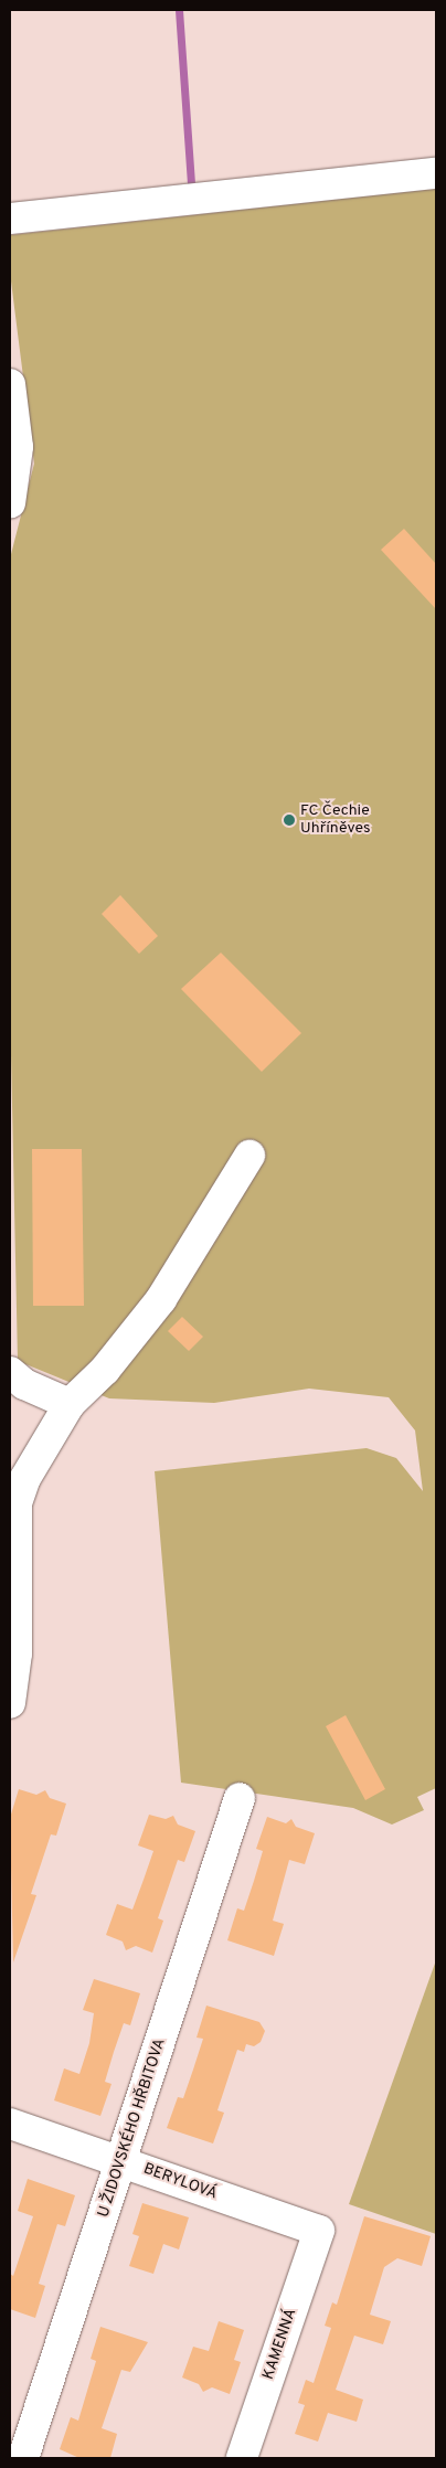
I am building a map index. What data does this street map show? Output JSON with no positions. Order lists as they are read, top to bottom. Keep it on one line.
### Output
{"streets":{"street":["U ŽIDOVSKÉHO HŘBITOVA","BERYLOVÁ","KAMENNÁ"]},"crossings":[["U ŽIDOVSKÉHO HŘBITOVA","BERYLOVÁ"],["BERYLOVÁ","KAMENNÁ"]],"places":["FC Čechie Uhříněves"]}
